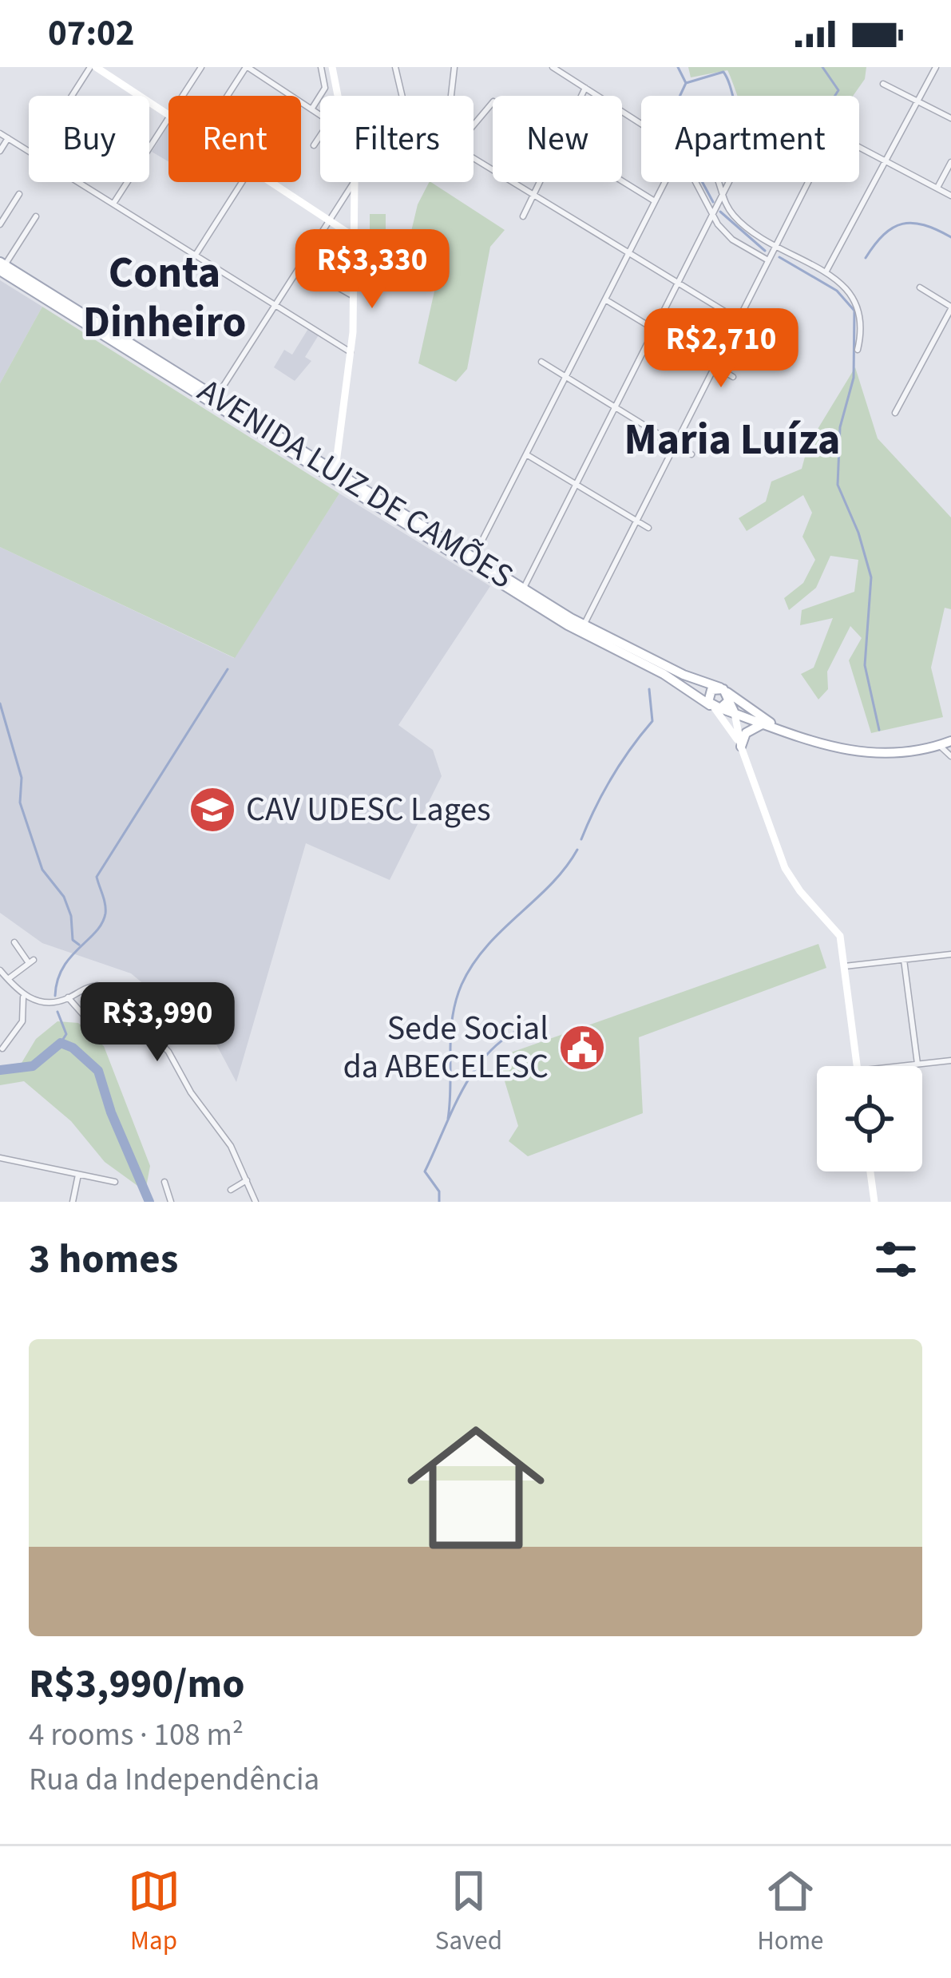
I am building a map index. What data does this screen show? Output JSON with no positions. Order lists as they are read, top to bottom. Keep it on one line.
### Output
{"streets":{"main road":["AVENIDA LUIZ DE CAMÕES"]},"districts":["Conta Dinheiro","Maria Luíza"],"places":{"school or university":["CAV UDESC Lages"],"public building":["Sede Social da ABECELESC"]},"page":{"status":"07:02","chip":["Buy","Rent","Filters","New","Apartment"],"price":["R$3,330","R$2,710","R$3,990"],"heading":"3 homes","list":[{"name":"R$3,990/mo","note":"4 rooms · 108 m² · Rua da Independência"}],"tabs":["Map","Saved","Home"]}}
